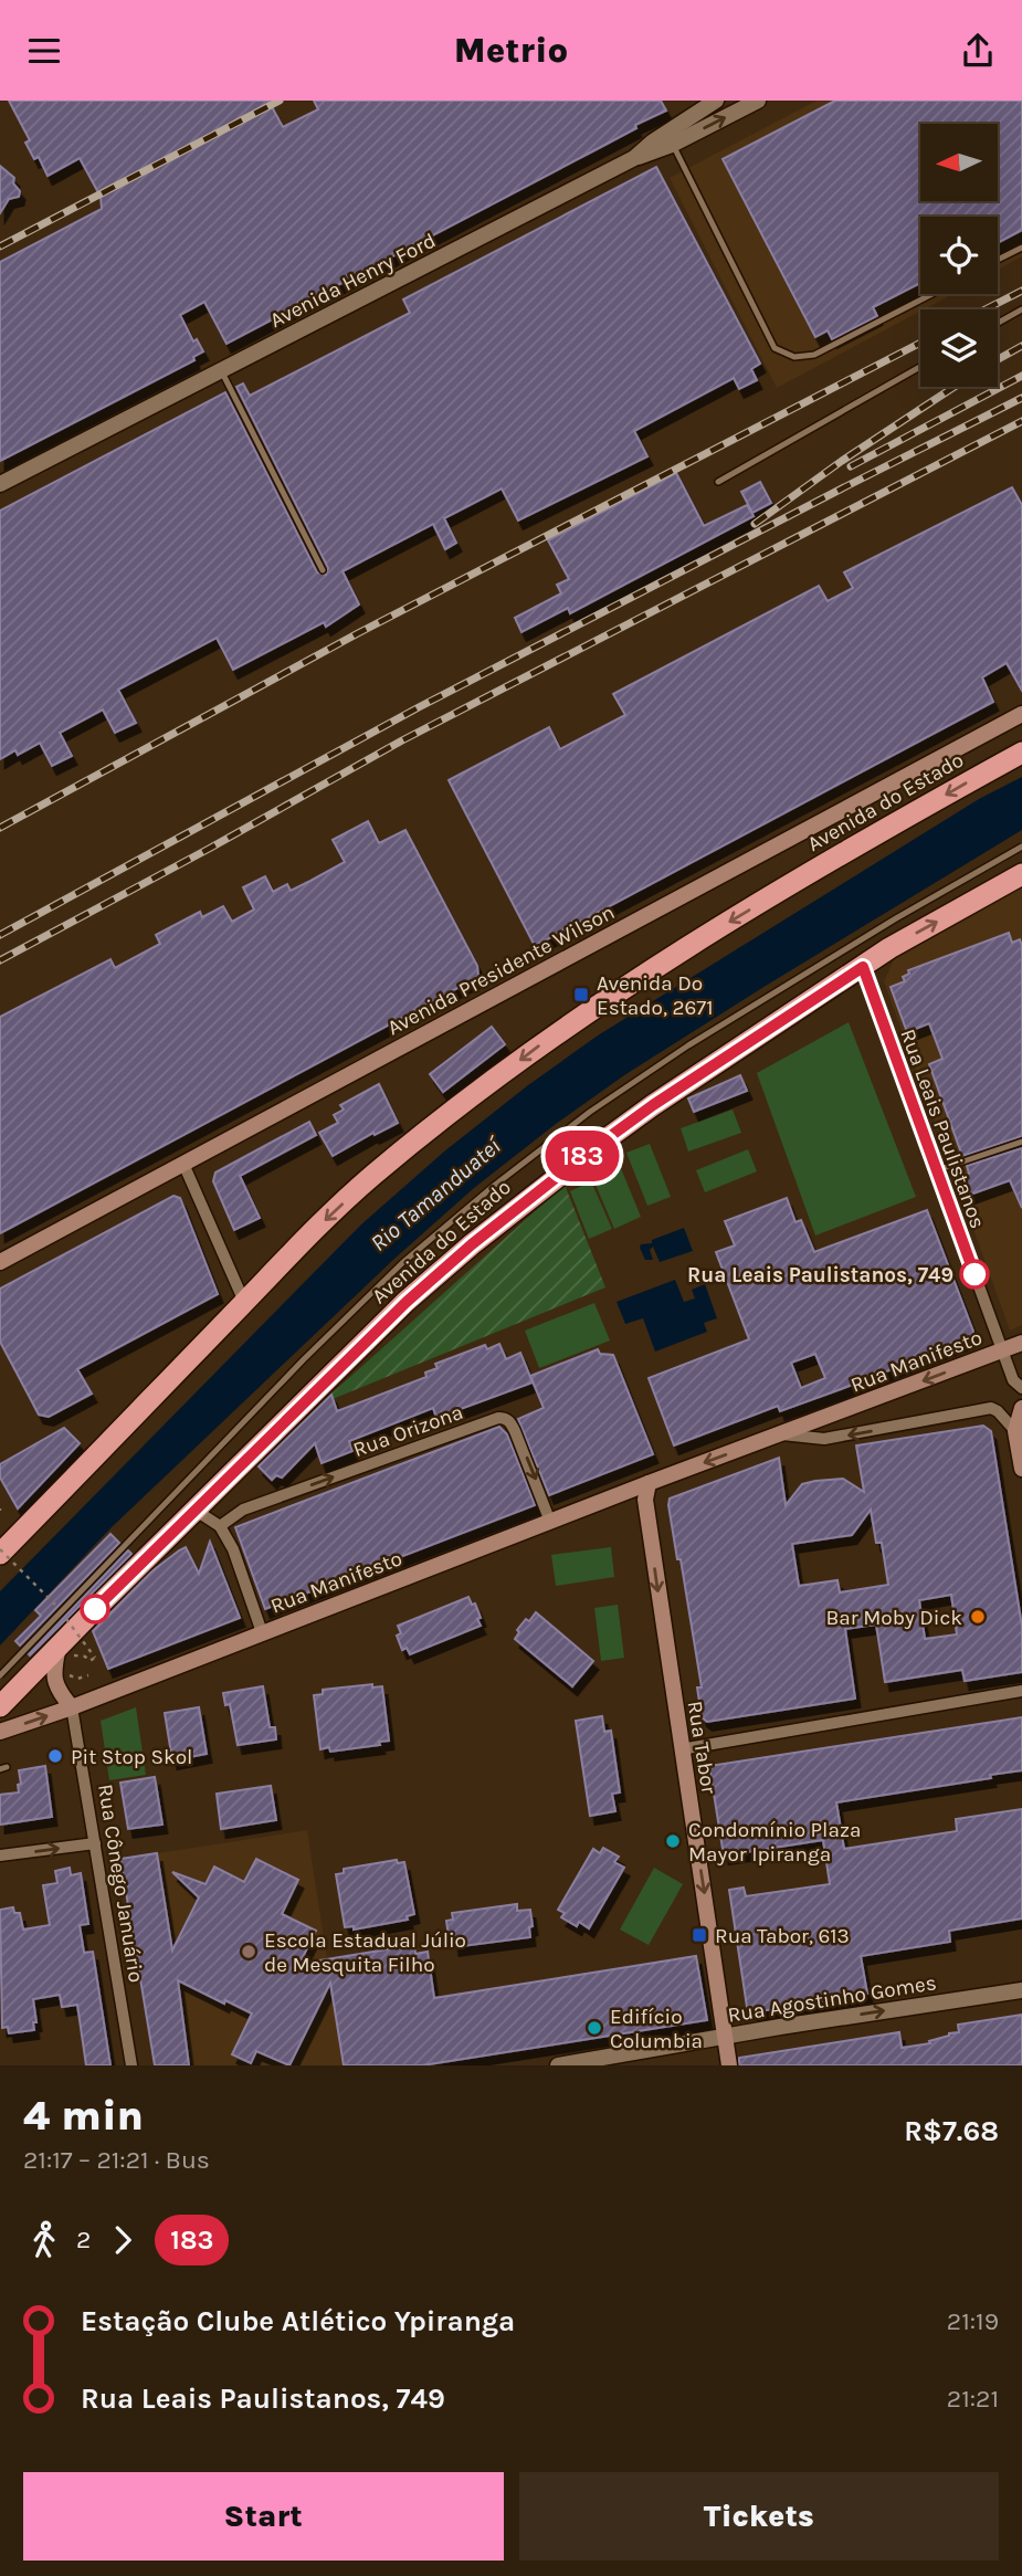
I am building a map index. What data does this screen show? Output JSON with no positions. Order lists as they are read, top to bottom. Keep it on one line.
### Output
{"streets":{"highway":["Avenida do Estado"],"main road":["Avenida Presidente Wilson","Rua Manifesto","Rua Tabor"],"street":["Avenida Henry Ford","Rua Leais Paulistanos","Rua Orizona","Rua Cônego Januário","Rua Agostinho Gomes"]},"crossings":[["Avenida do Estado","Rua Leais Paulistanos"],["Rua Leais Paulistanos","Rua Manifesto"],["Rua Manifesto","Rua Orizona"],["Rua Manifesto","Rua Tabor"],["Rua Manifesto","Rua Cônego Januário"],["Rua Tabor","Rua Agostinho Gomes"]],"one_way":["Rua Tabor","Rua Agostinho Gomes"],"water":["Rio Tamanduateí"],"places":{"transit":["Avenida Do Estado, 2671","Rua Tabor, 613"],"other":["Rua Leais Paulistanos, 749","Bar Moby Dick","Pit Stop Skol","Condomínio Plaza Mayor Ipiranga","Escola Estadual Júlio de Mesquita Filho","Edifício Columbia"]},"lines":["bus line 183"],"north":"left","page":{"header":"Metrio","on_map":"183","heading":["4 min","21:17 – 21:21 · Bus","R$7.68"],"legs":["2","183"],"list":[{"name":"Estação Clube Atlético Ypiranga","value":"21:19"},{"name":"Rua Leais Paulistanos, 749","value":"21:21"}],"buttons":["Start","Tickets"]}}
